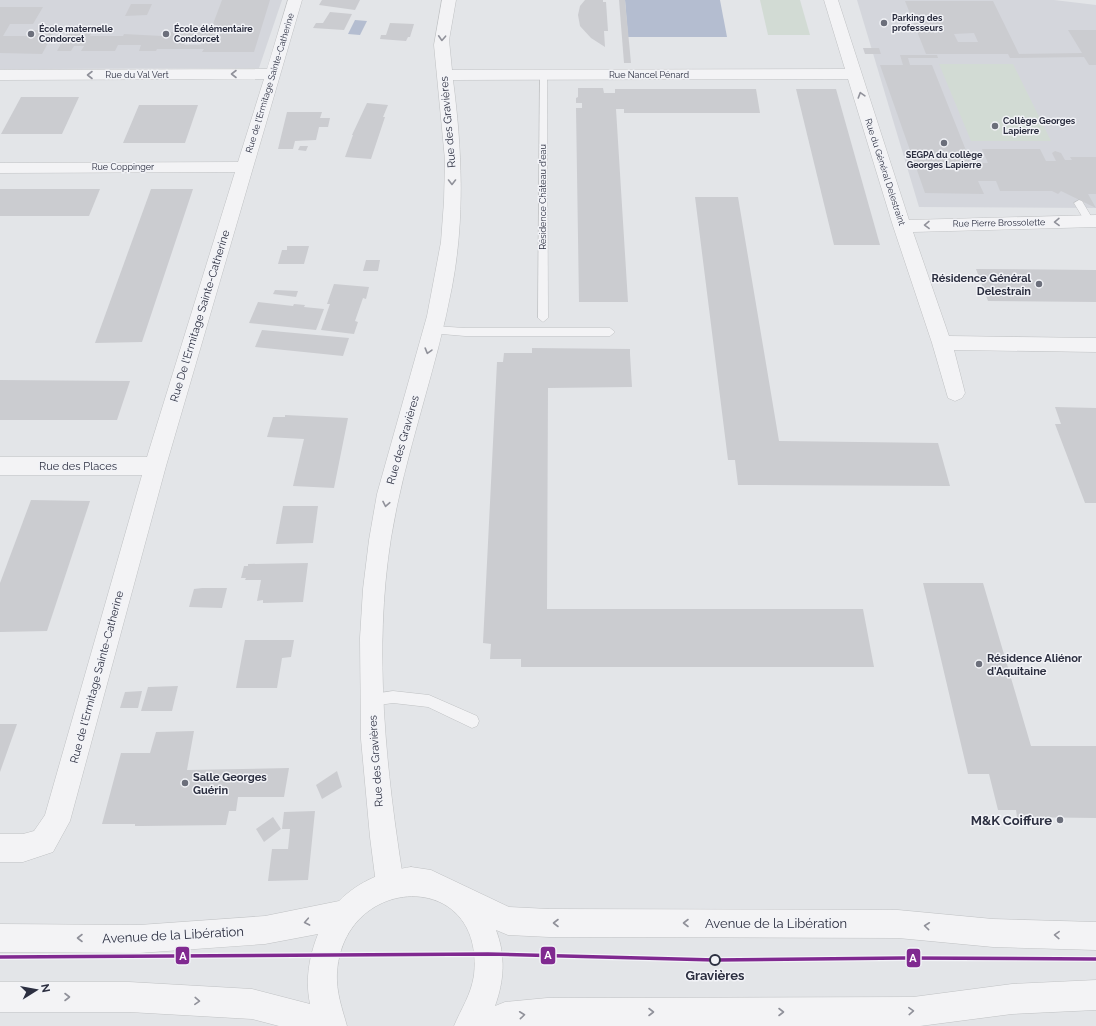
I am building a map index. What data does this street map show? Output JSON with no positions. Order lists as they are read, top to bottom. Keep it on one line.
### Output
{"streets":{"street":["Rue du Val Vert","Rue Nancel Pénard","Rue de l'Ermitage Sainte-Catherine","Rue des Gravières","Rue Coppinger","Rue du Général Delestraint","Rue Pierre Brossolette","Rue De l'Ermitage Sainte-Catherine","Rue des Places","Avenue de la Libération"],"lane":["Résidence Château d'eau"]},"crossings":[["Rue du Val Vert","Rue de l'Ermitage Sainte-Catherine"],["Rue Nancel Pénard","Rue des Gravières"],["Rue Nancel Pénard","Rue du Général Delestraint"],["Rue Nancel Pénard","Résidence Château d'eau"],["Rue de l'Ermitage Sainte-Catherine","Rue Coppinger"],["Rue de l'Ermitage Sainte-Catherine","Rue De l'Ermitage Sainte-Catherine"],["Rue de l'Ermitage Sainte-Catherine","Rue des Places"],["Rue Coppinger","Rue De l'Ermitage Sainte-Catherine"],["Rue du Général Delestraint","Rue Pierre Brossolette"],["Rue De l'Ermitage Sainte-Catherine","Rue des Places"]],"one_way":["Rue du Val Vert","Rue des Gravières","Rue du Général Delestraint"],"places":["Parking des professeurs","École maternelle Condorcet","École élémentaire Condorcet","Collège Georges Lapierre","SEGPA du collège Georges Lapierre","Résidence Général Delestrain","Résidence Aliénor d'Aquitaine","Salle Georges Guérin","M&K Coiffure","Gravières"],"lines":["transit line A"],"north":"right"}
